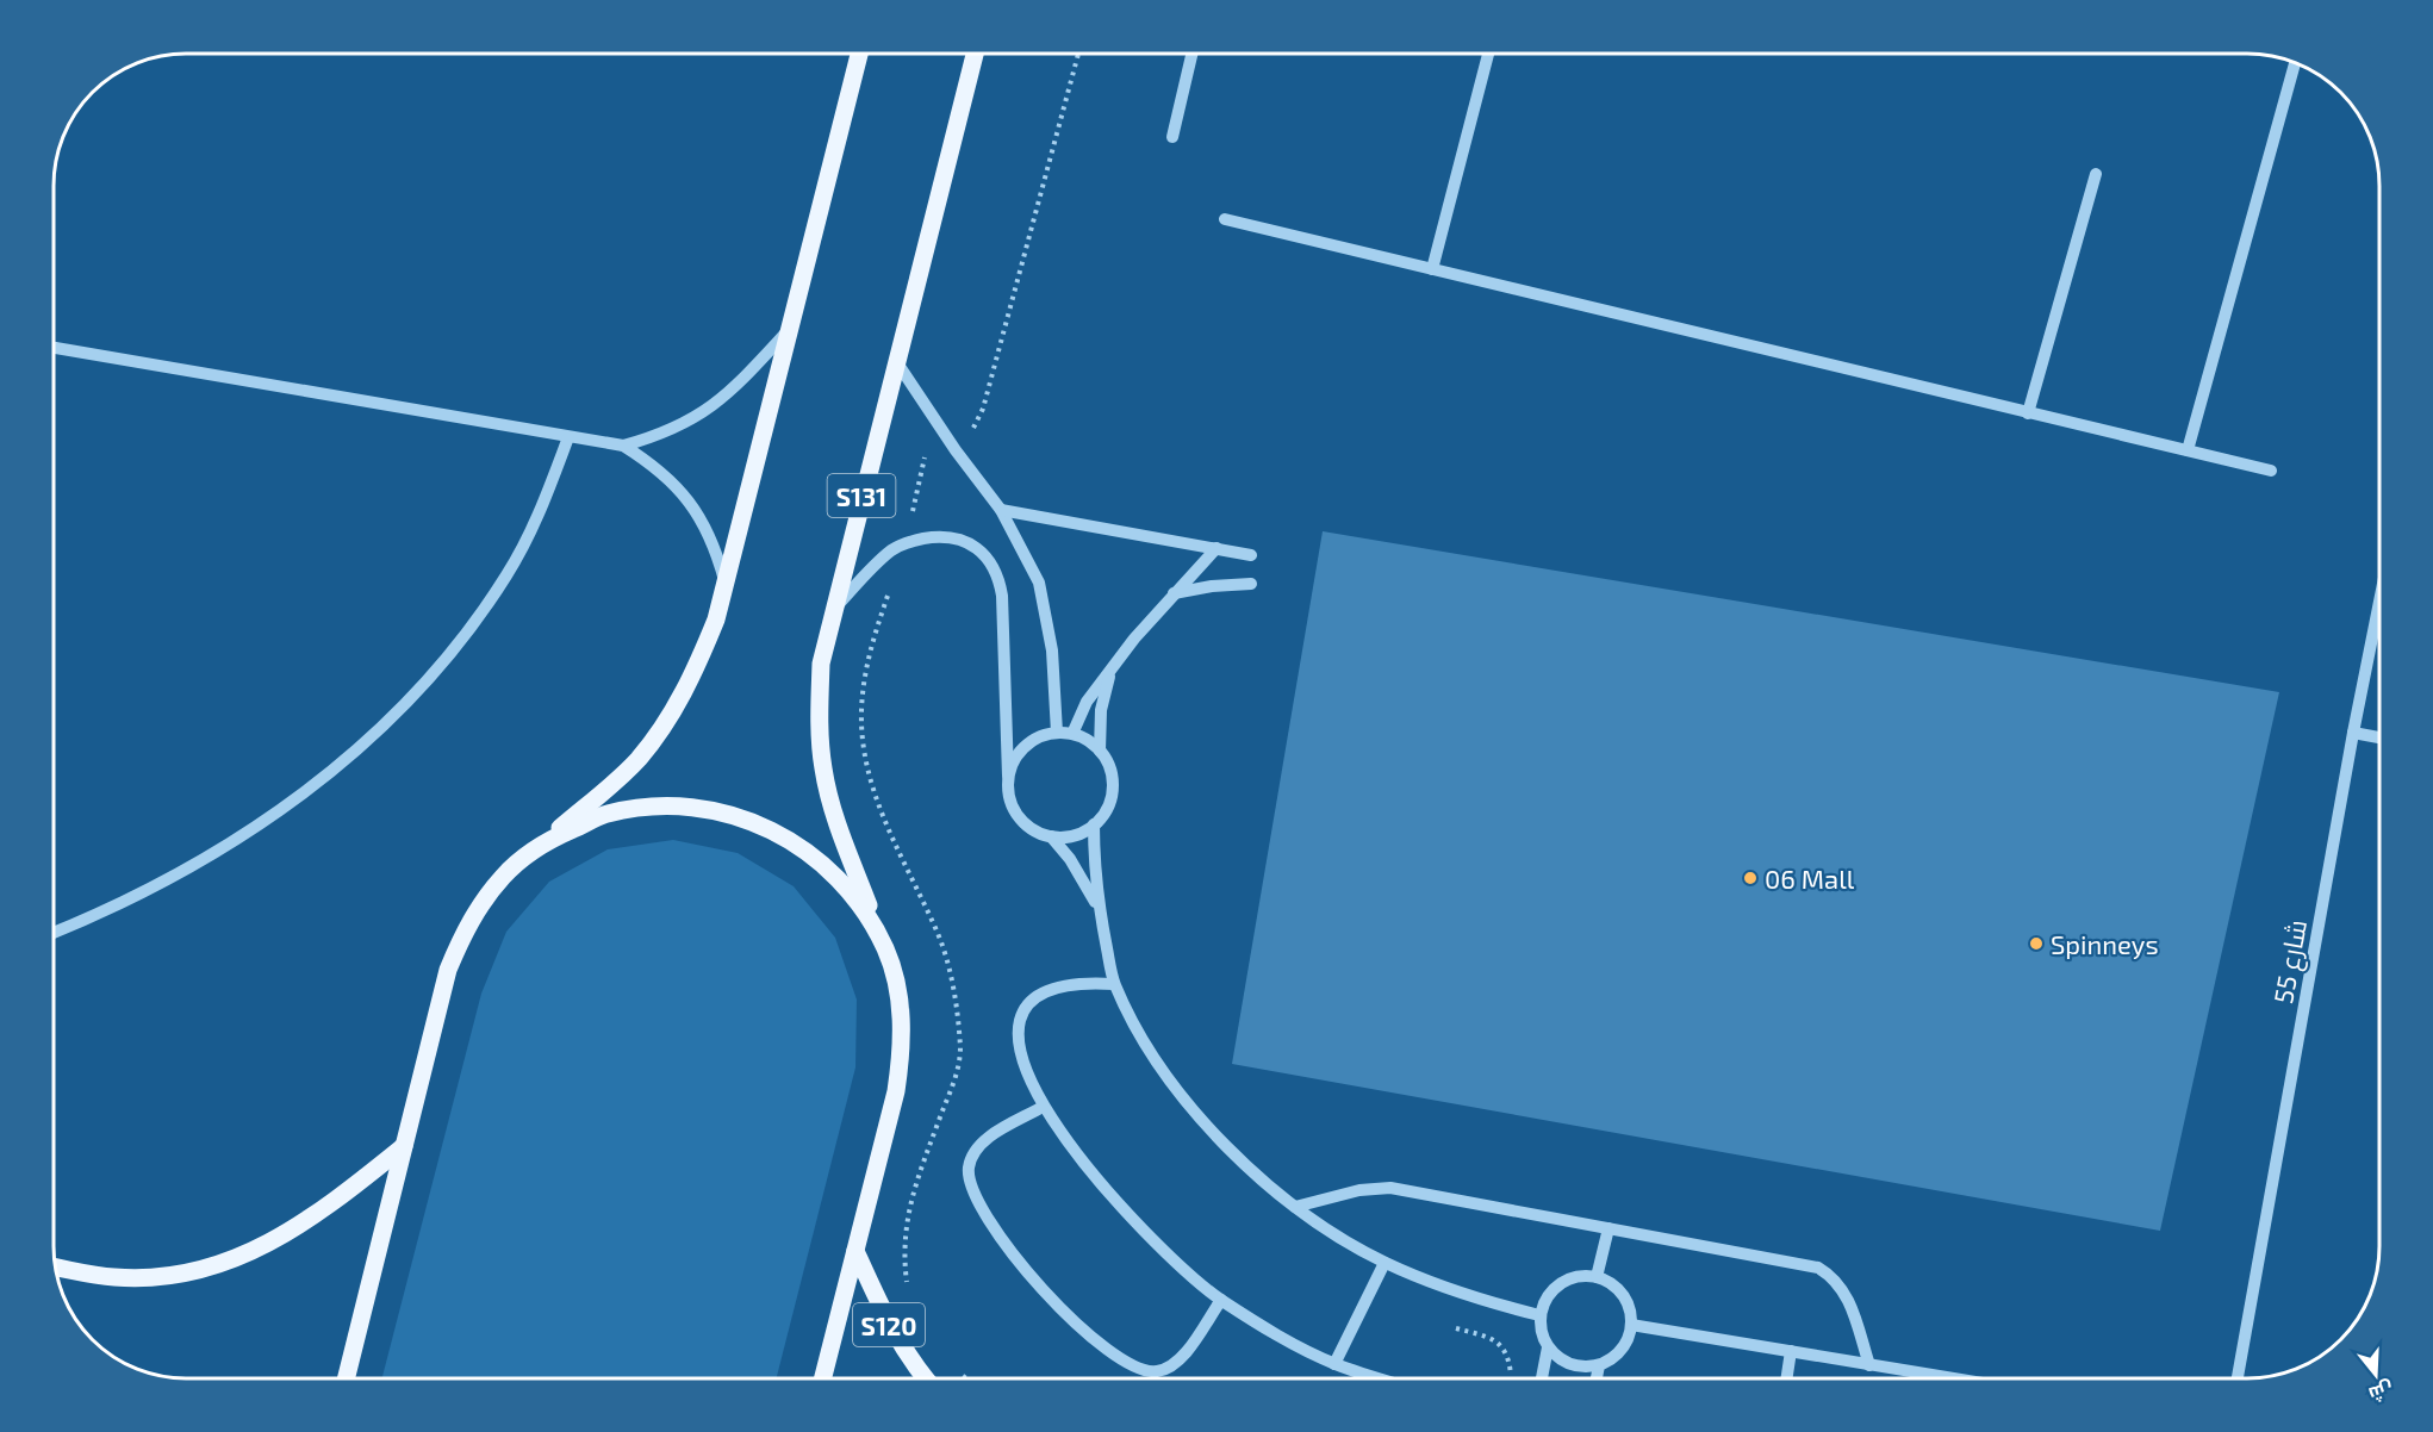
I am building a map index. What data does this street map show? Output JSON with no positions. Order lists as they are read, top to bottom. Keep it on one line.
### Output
{"streets":{"main road":["S131","S120"],"street":["شارع 55"]},"places":["06 Mall","Spinneys"],"north":"bottom"}
